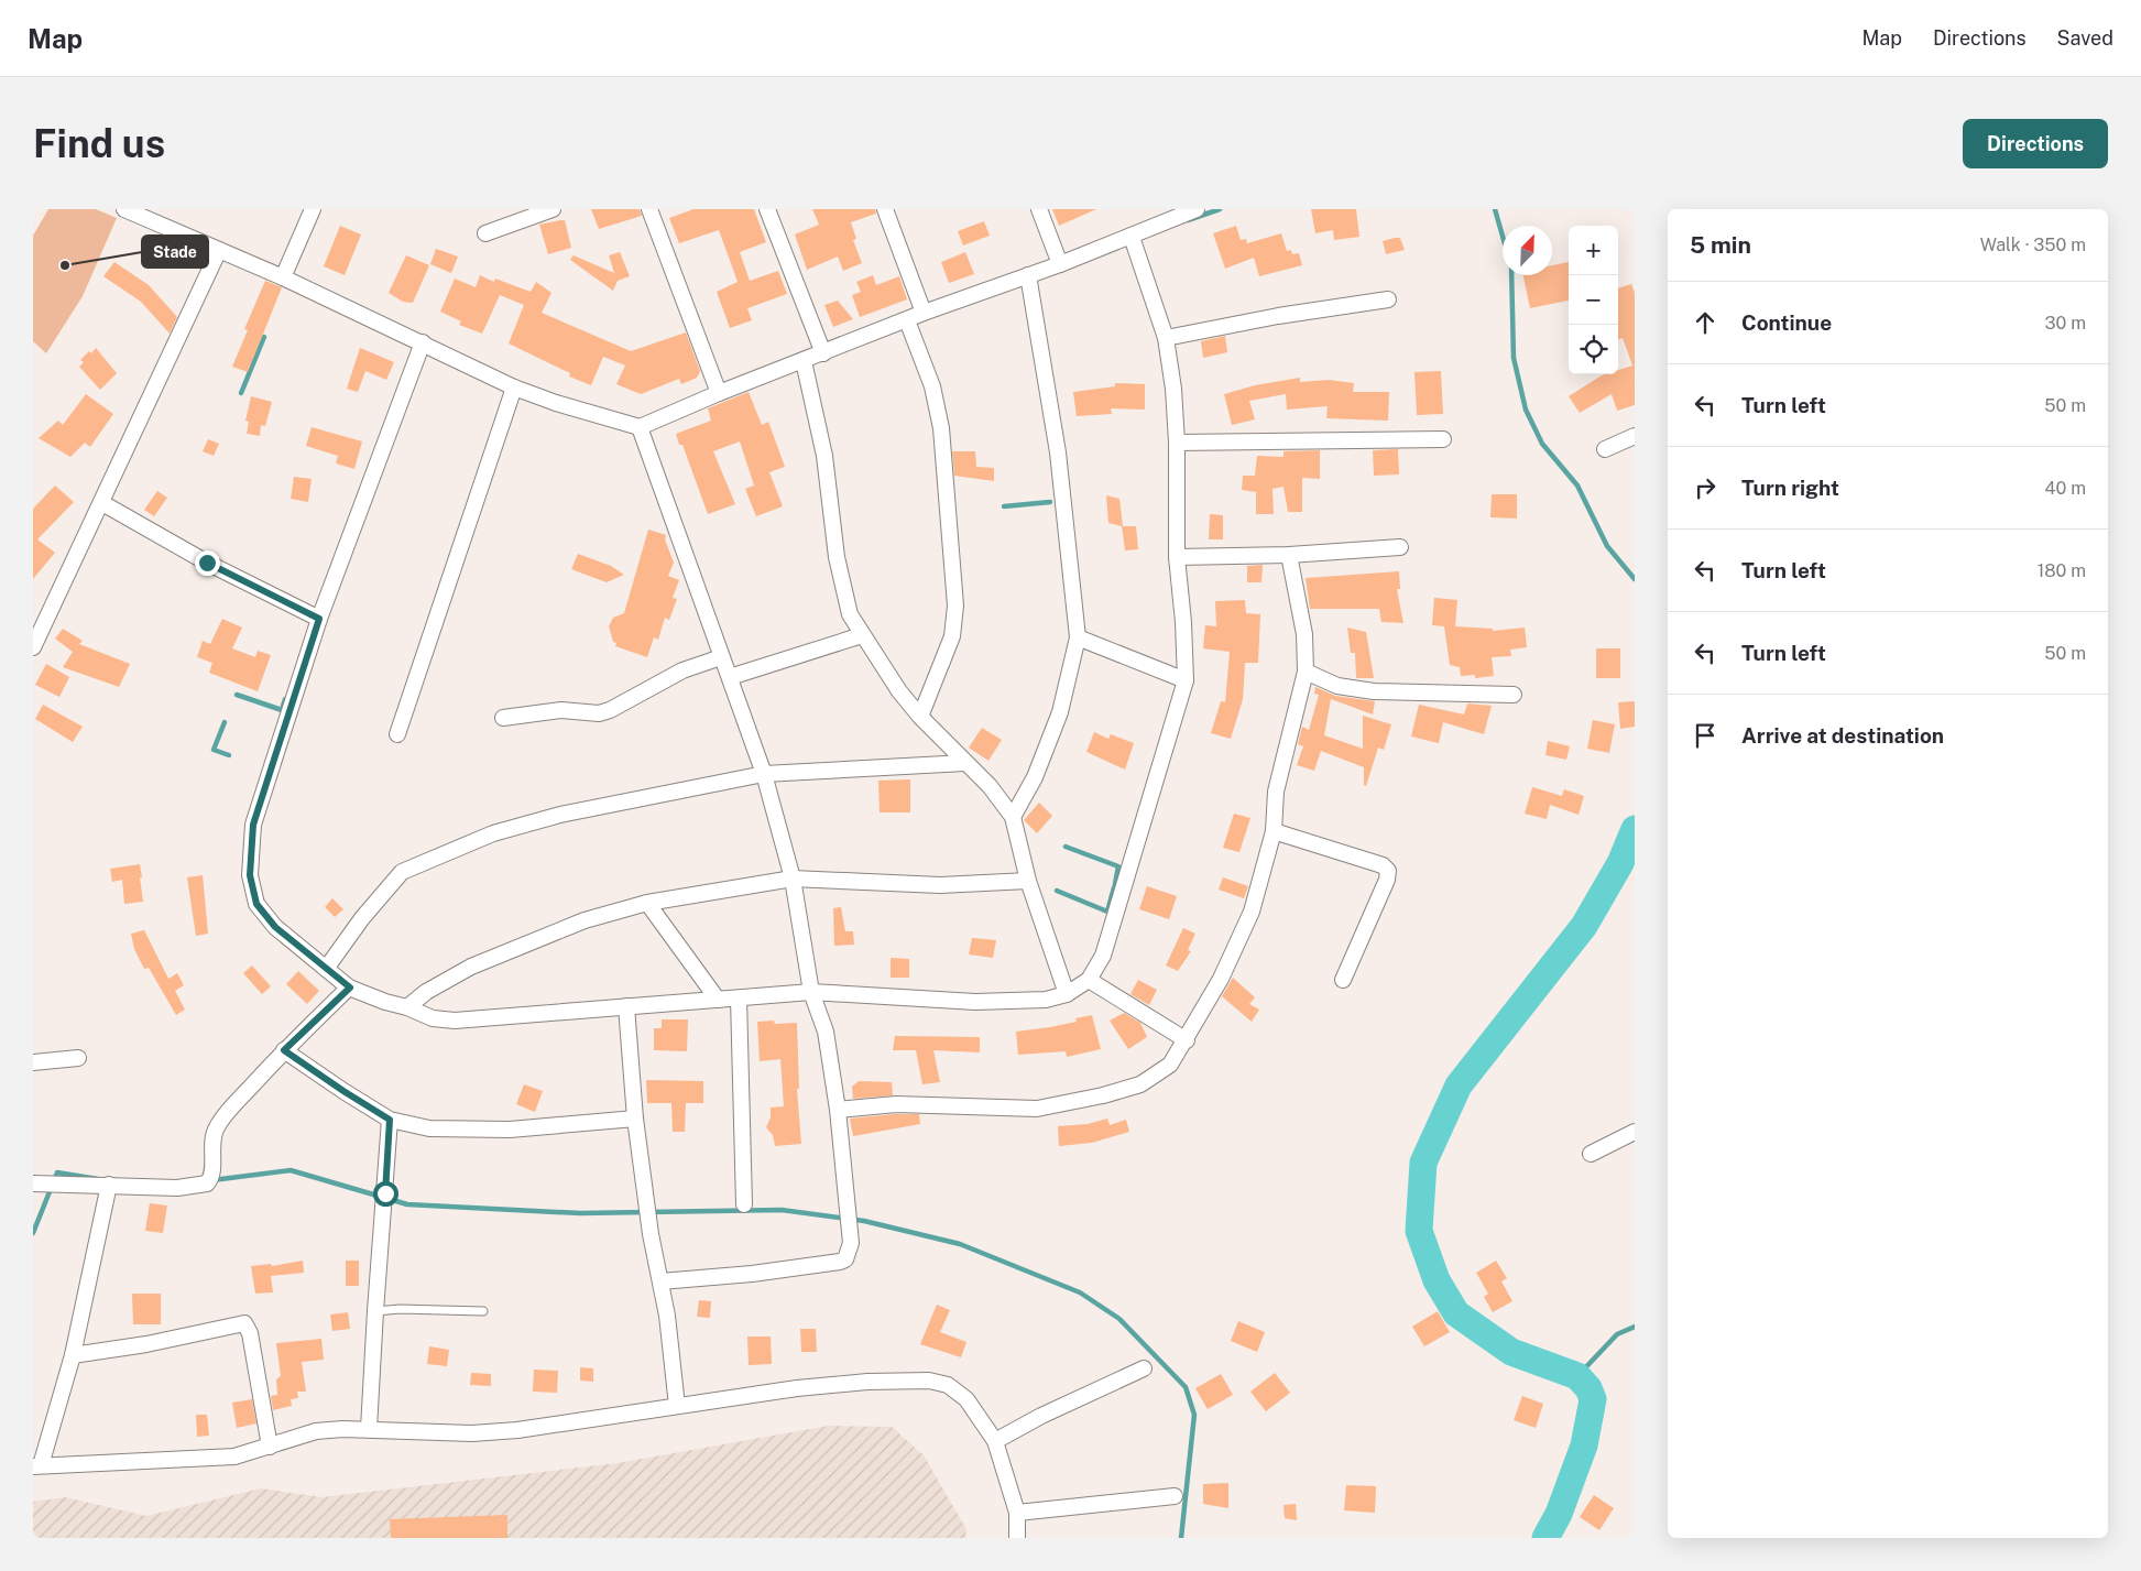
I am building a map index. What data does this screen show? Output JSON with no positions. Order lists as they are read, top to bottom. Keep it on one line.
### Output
{"places":["Stade"],"north":"top right","page":{"header":"Map","nav":["Map","Directions","Saved"],"buttons":"Directions","title":"Find us","heading":["5 min","Walk · 350 m"],"map_buttons":["+","−"],"list":[["Continue","30 m"],["Turn left","50 m"],["Turn right","40 m"],["Turn left","180 m"],["Turn left","50 m"],"Arrive at destination"]}}
